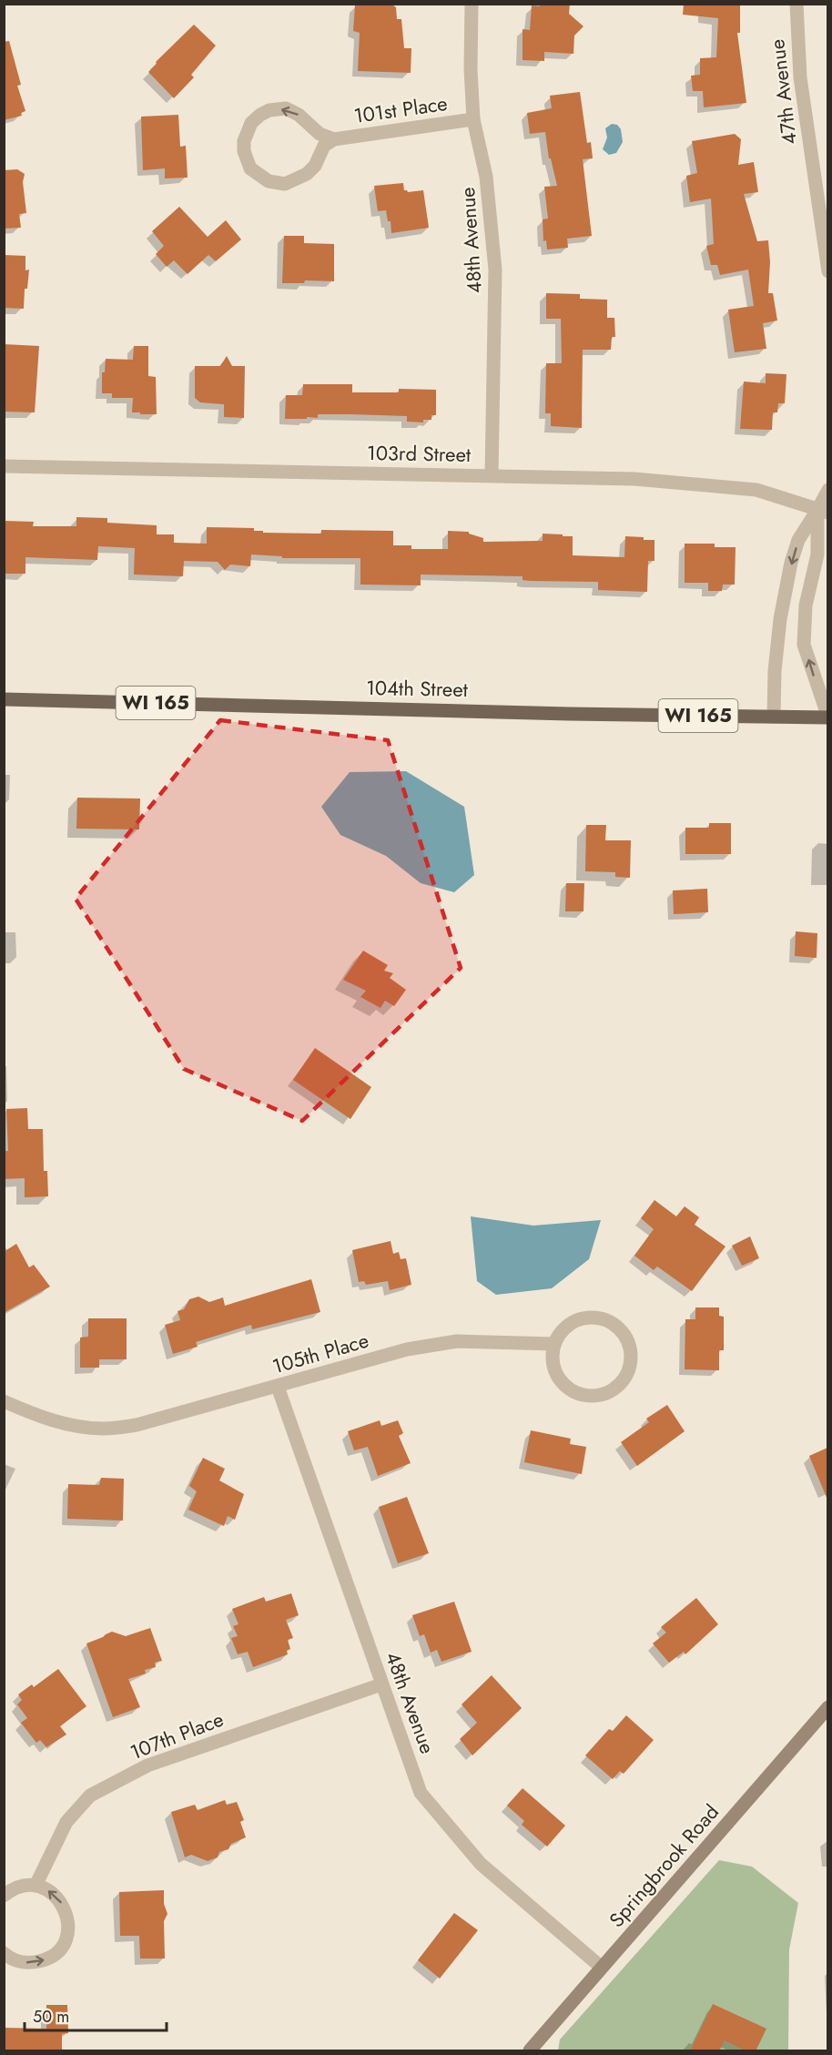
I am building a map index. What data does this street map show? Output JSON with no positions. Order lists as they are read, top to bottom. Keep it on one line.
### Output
{"streets":{"main road":["104th Street","WI 165"],"street":["47th Avenue","101st Place","48th Avenue","103rd Street","105th Place","107th Place","Springbrook Road"]},"crossings":[["101st Place","48th Avenue"],["48th Avenue","103rd Street"],["48th Avenue","105th Place"],["48th Avenue","107th Place"],["48th Avenue","Springbrook Road"]],"scale_bar":"50 m"}
